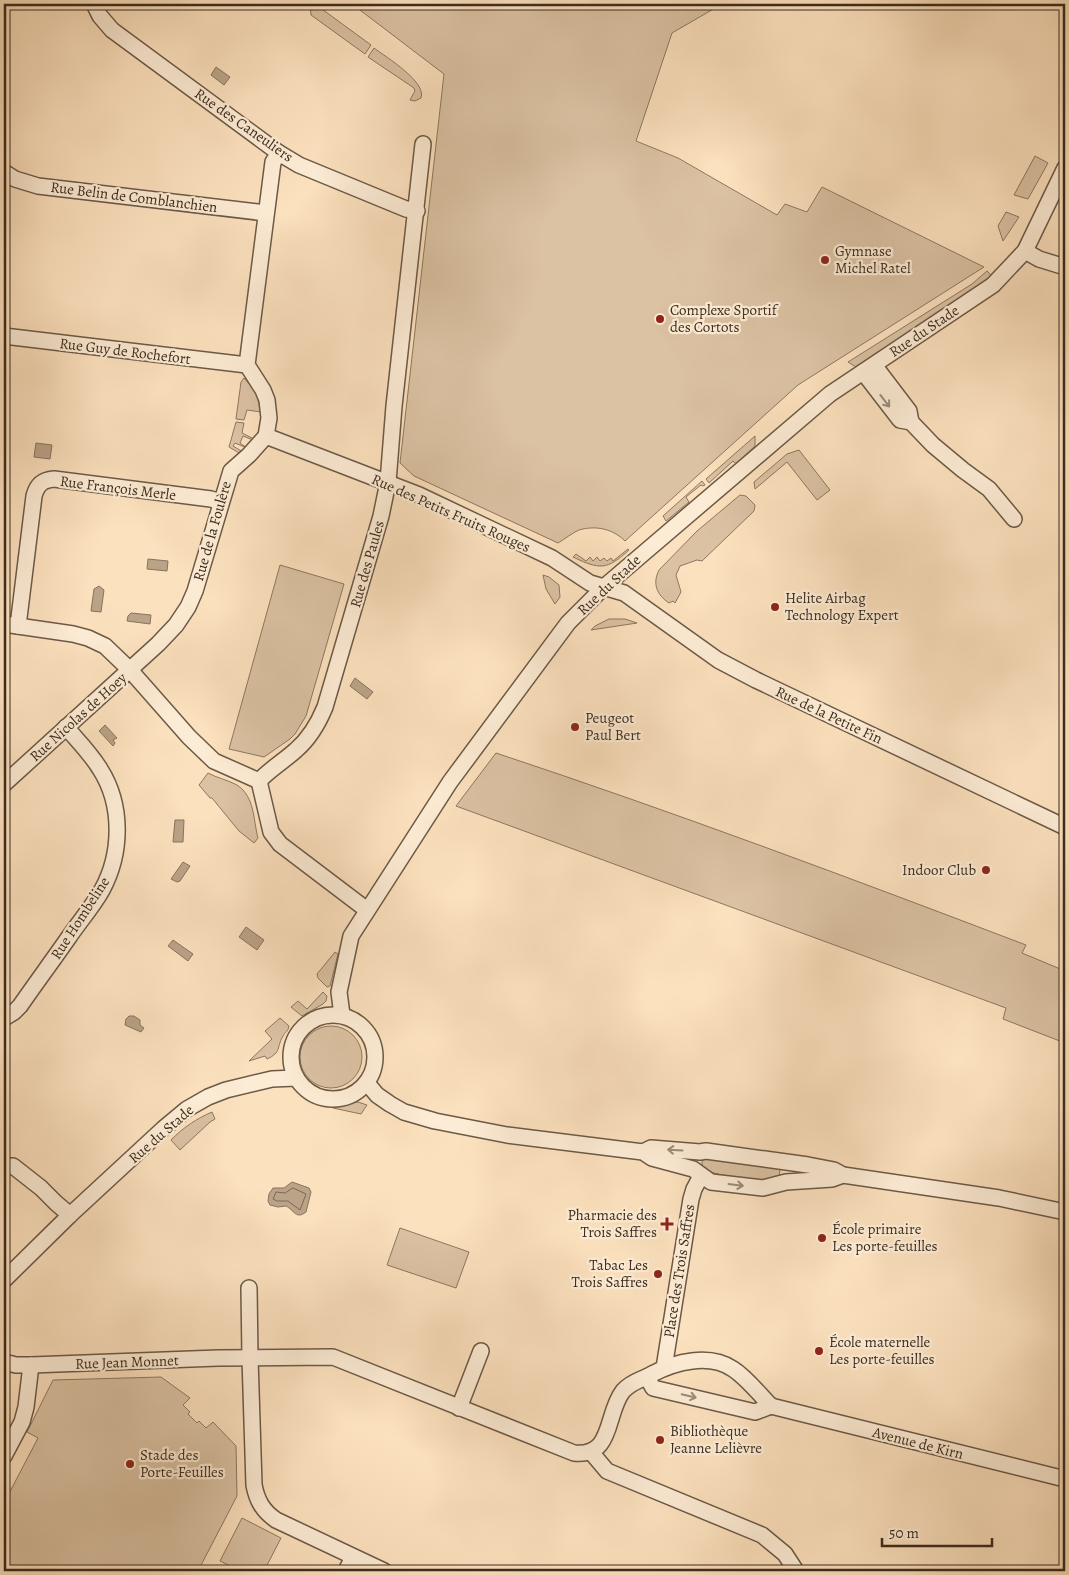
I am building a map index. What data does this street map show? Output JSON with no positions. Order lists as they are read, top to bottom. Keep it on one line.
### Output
{"streets":{"street":["Rue des Caneuliers","Rue Belin de Comblanchien","Rue du Stade","Rue Guy de Rochefort","Rue François Merle","Rue des Petits Fruits Rouges","Rue de la Foulère","Rue des Paules","Rue de la Petite Fin","Rue Nicolas de Hoey","Rue Hombeline","Place des Trois Saffres","Rue Jean Monnet","Avenue de Kirn"]},"crossings":[["Rue des Caneuliers","Rue des Paules"],["Rue du Stade","Rue des Petits Fruits Rouges"],["Rue du Stade","Rue de la Petite Fin"],["Rue François Merle","Rue de la Foulère"],["Rue des Petits Fruits Rouges","Rue de la Foulère"],["Rue des Petits Fruits Rouges","Rue des Paules"],["Rue des Petits Fruits Rouges","Rue de la Petite Fin"],["Rue de la Foulère","Rue Nicolas de Hoey"],["Rue Nicolas de Hoey","Rue Hombeline"]],"places":{"other":["Gymnase Michel Ratel","Complexe Sportif des Cortots","Helite Airbag Technology Expert","Peugeot Paul Bert","Indoor Club","École primaire Les porte-feuilles","Tabac Les Trois Saffres","École maternelle Les porte-feuilles","Bibliothèque Jeanne Lelièvre","Stade des Porte-Feuilles"],"health":["Pharmacie des Trois Saffres"]},"scale_bar":"50 m"}
